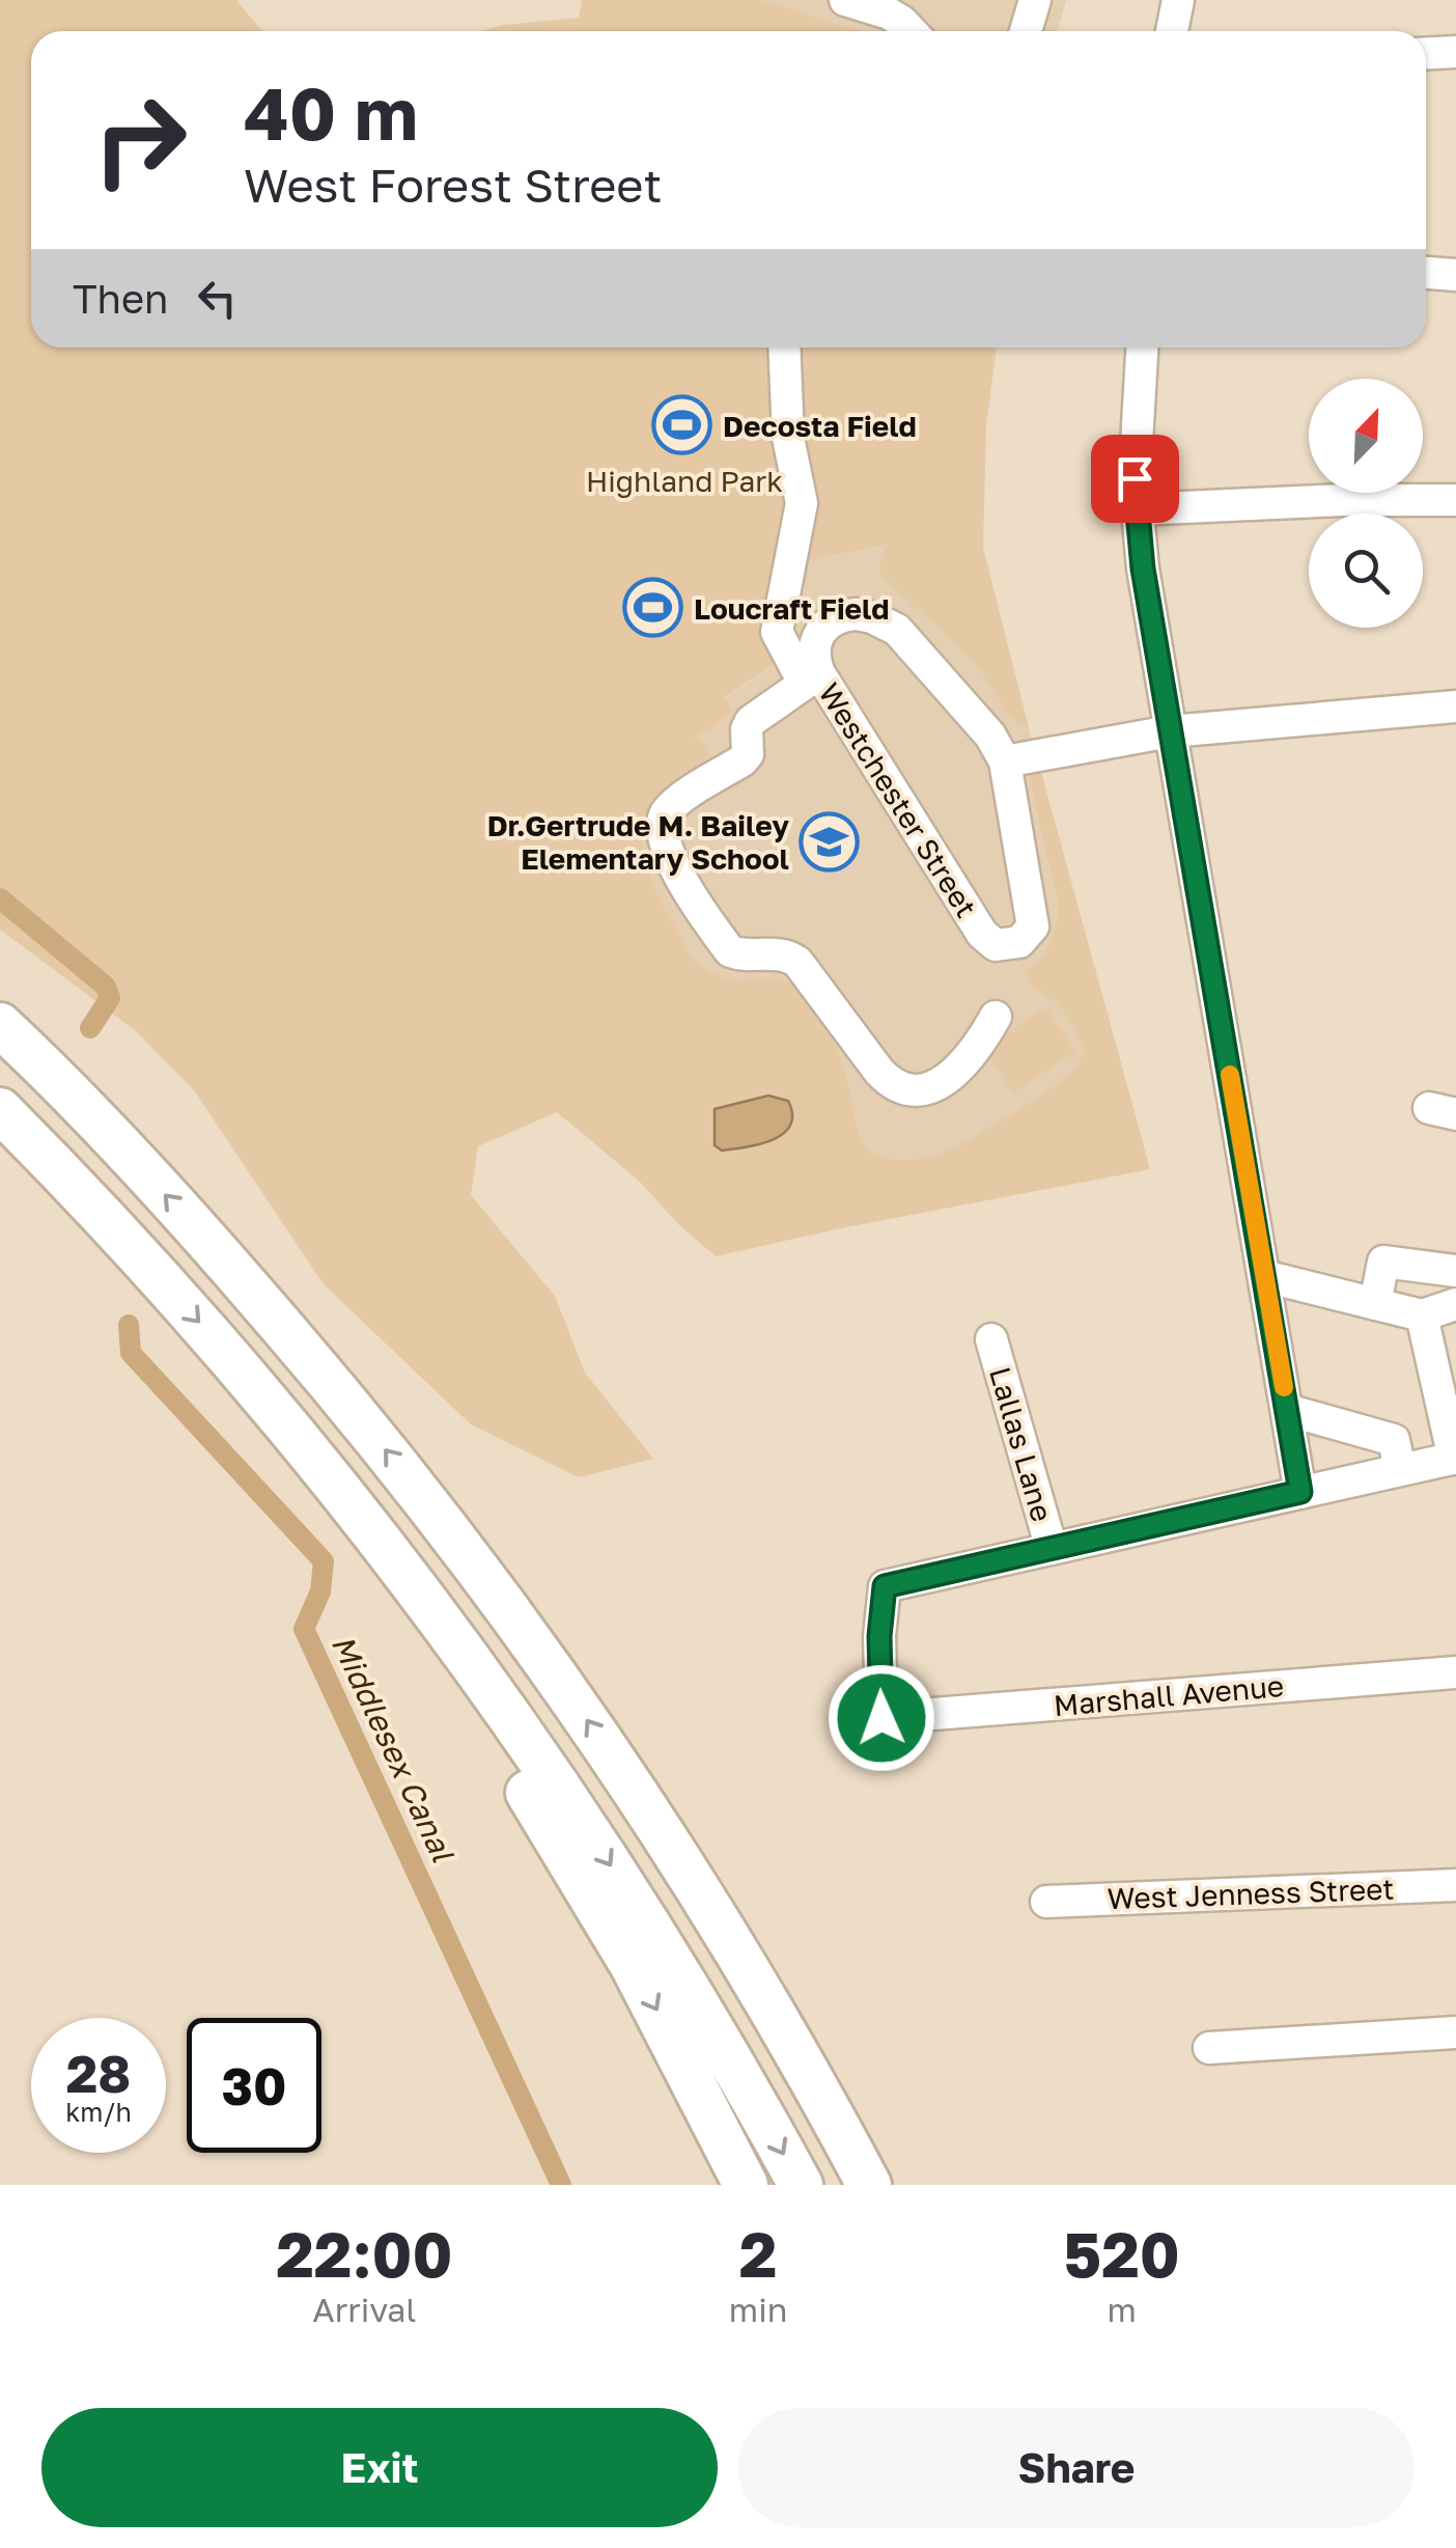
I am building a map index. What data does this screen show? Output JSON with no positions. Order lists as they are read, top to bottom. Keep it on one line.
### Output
{"streets":{"street":["Westchester Street","Lallas Lane","Marshall Avenue","West Jenness Street"]},"crossings":[["Lallas Lane","Marshall Avenue"]],"water":["Middlesex Canal"],"parks":["Highland Park"],"places":{"sports":["Decosta Field","Loucraft Field"],"school or university":["Dr.Gertrude M. Bailey Elementary School"]},"north":"top right","page":{"turn":["40 m","West Forest Street"],"then":"Then","speed":"28 km/h","limit":"30","eta":["22:00","Arrival","2","min","520","m"],"buttons":["Exit","Share"]}}
